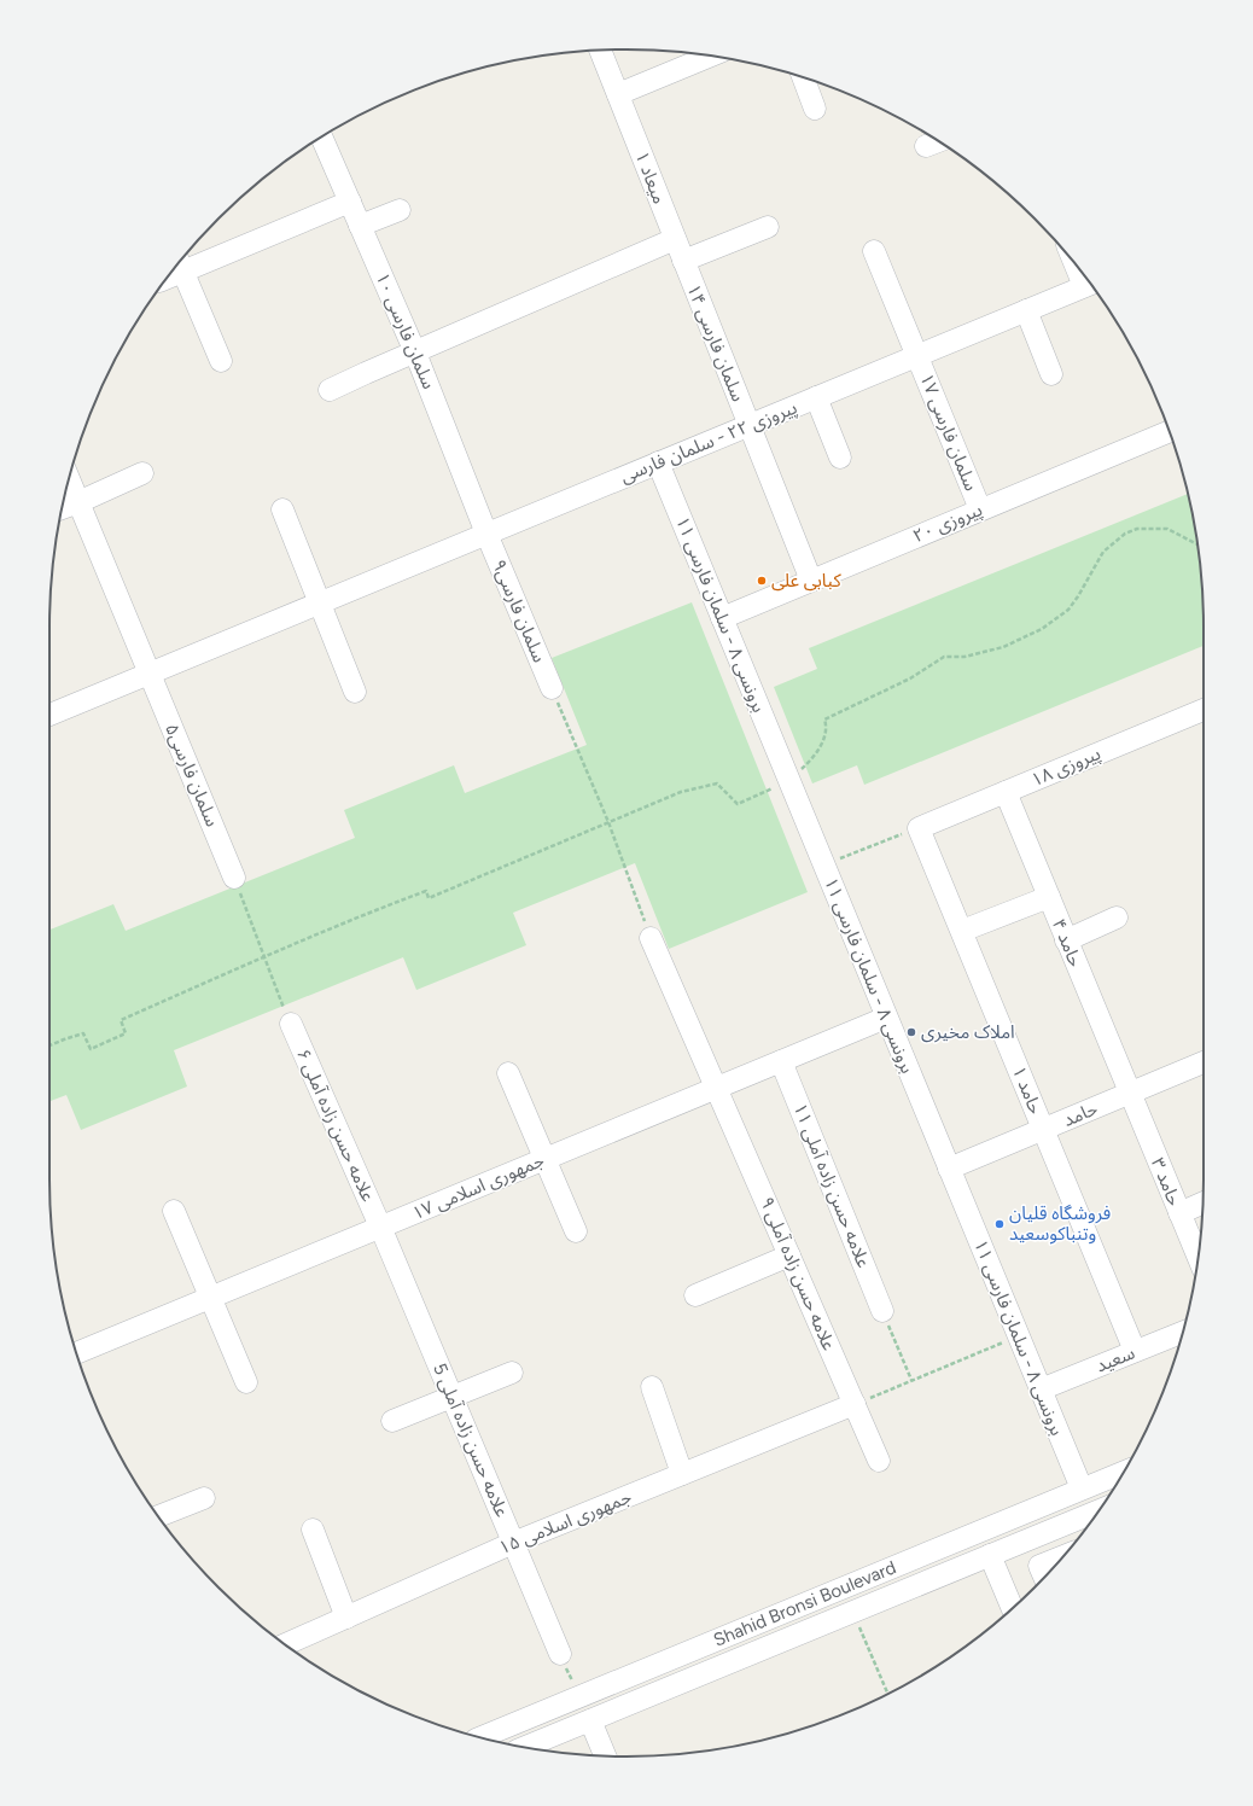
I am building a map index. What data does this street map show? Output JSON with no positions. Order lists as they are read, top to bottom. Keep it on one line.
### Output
{"streets":{"street":["میعاد ۱","سلمان فارسی ۱۰","سلمان فارسی ۱۴","سلمان فارسی ۱۷","پیروزی ۲۲ - سلمان فارسی","پیروزی ۲۰","سلمان فارسی۹","برونسی ۸ - سلمان فارسی ۱۱","پیروزی ۱۸","سلمان فارسی۵","حامد ۴","حامد ۱","حامد","علامه حسن زاده آملی ۶","حامد ۳","علامه حسن زاده آملی ۱۱","جمهوری اسلامی ۱۷","علامه حسن زاده آملی ۹","سعید","علامه حسن زاده آملی 5","جمهوری اسلامی ۱۵","Shahid Bronsi Boulevard"]},"crossings":[["میعاد ۱","سلمان فارسی ۱۴"],["سلمان فارسی ۱۰","پیروزی ۲۲ - سلمان فارسی"],["سلمان فارسی ۱۰","سلمان فارسی۹"],["سلمان فارسی ۱۴","پیروزی ۲۲ - سلمان فارسی"],["سلمان فارسی ۱۴","پیروزی ۲۰"],["سلمان فارسی ۱۷","پیروزی ۲۲ - سلمان فارسی"],["سلمان فارسی ۱۷","پیروزی ۲۰"],["پیروزی ۲۲ - سلمان فارسی","سلمان فارسی۹"],["پیروزی ۲۲ - سلمان فارسی","برونسی ۸ - سلمان فارسی ۱۱"],["پیروزی ۲۲ - سلمان فارسی","سلمان فارسی۵"],["پیروزی ۲۰","برونسی ۸ - سلمان فارسی ۱۱"],["برونسی ۸ - سلمان فارسی ۱۱","حامد"],["برونسی ۸ - سلمان فارسی ۱۱","جمهوری اسلامی ۱۷"],["برونسی ۸ - سلمان فارسی ۱۱","سعید"],["برونسی ۸ - سلمان فارسی ۱۱","Shahid Bronsi Boulevard"],["پیروزی ۱۸","حامد ۴"],["پیروزی ۱۸","حامد ۱"],["حامد ۴","حامد"],["حامد ۴","حامد ۳"],["حامد ۱","حامد"],["حامد ۱","سعید"],["حامد","حامد ۳"],["علامه حسن زاده آملی ۶","جمهوری اسلامی ۱۷"],["علامه حسن زاده آملی ۶","علامه حسن زاده آملی 5"],["علامه حسن زاده آملی ۱۱","جمهوری اسلامی ۱۷"],["جمهوری اسلامی ۱۷","علامه حسن زاده آملی ۹"],["جمهوری اسلامی ۱۷","علامه حسن زاده آملی 5"],["علامه حسن زاده آملی ۹","جمهوری اسلامی ۱۵"],["علامه حسن زاده آملی 5","جمهوری اسلامی ۱۵"]],"places":["کبابی علی","املاک مخیری","فروشگاه قلیان وتنباکوسعید"]}
